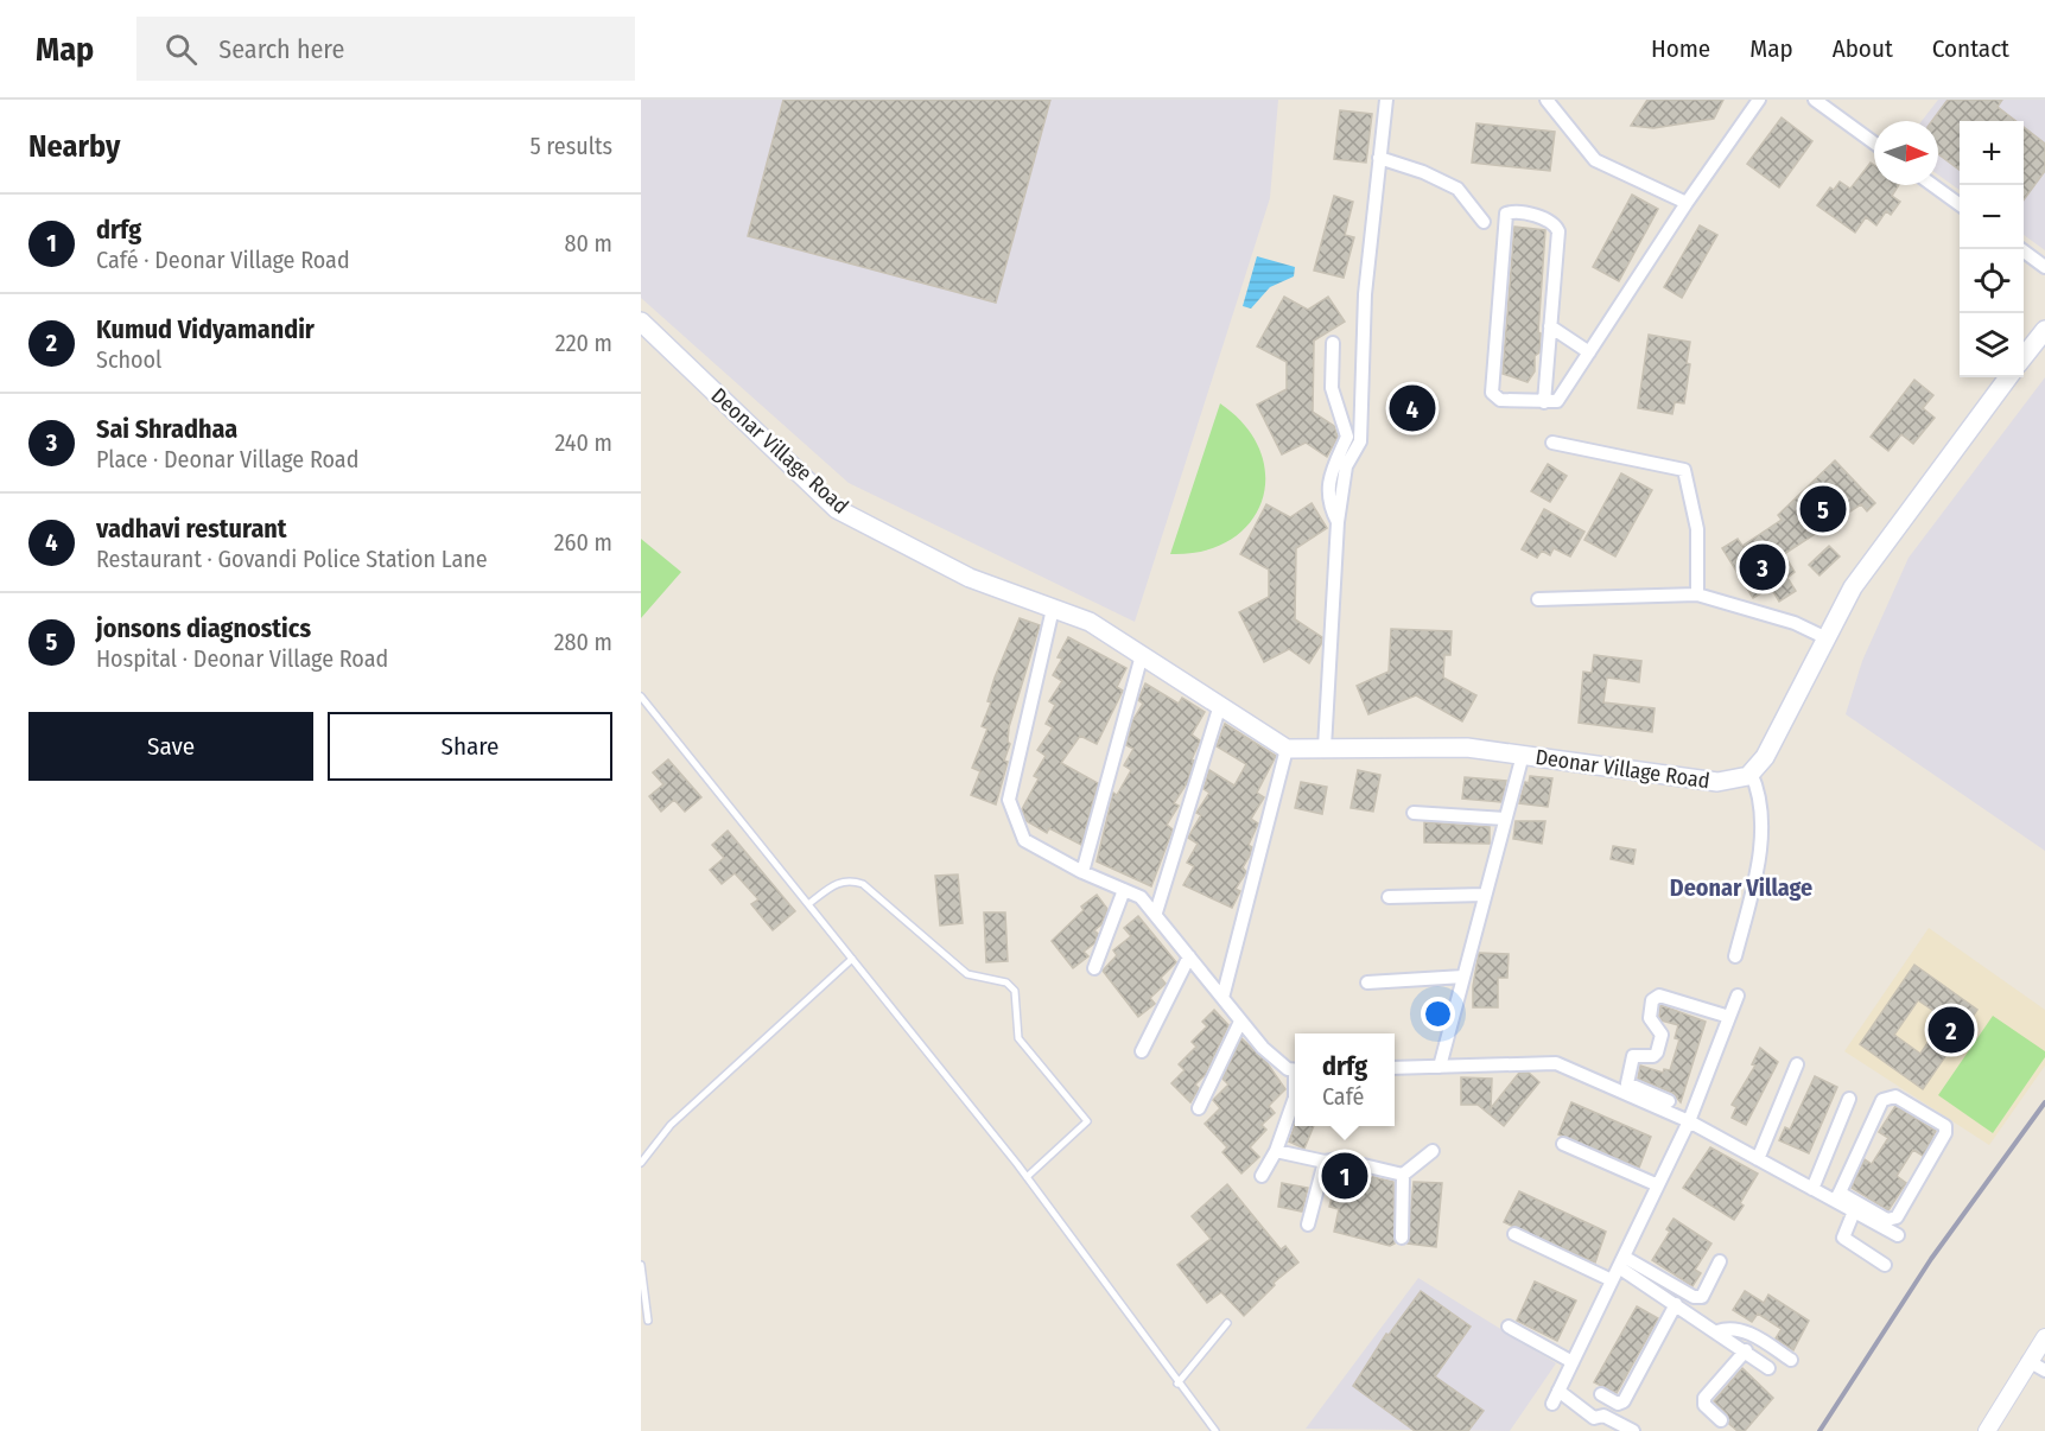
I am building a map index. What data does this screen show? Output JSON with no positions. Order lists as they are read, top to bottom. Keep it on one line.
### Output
{"streets":{"main road":["Deonar Village Road"]},"districts":["Deonar Village"],"north":"right","page":{"header":"Map","search":"Search here","nav":["Home","Map","About","Contact"],"heading":["Nearby","5 results"],"map_buttons":["+","−"],"list":[{"mark":"1","name":"drfg","note":"Café · Deonar Village Road","value":"80 m"},{"mark":"2","name":"Kumud Vidyamandir","note":"School","value":"220 m"},{"mark":"3","name":"Sai Shradhaa","note":"Place · Deonar Village Road","value":"240 m"},{"mark":"4","name":"vadhavi resturant","note":"Restaurant · Govandi Police Station Lane","value":"260 m"},{"mark":"5","name":"jonsons diagnostics","note":"Hospital · Deonar Village Road","value":"280 m"}],"pins":["4","5","3","2","1"],"buttons":["Save","Share"],"popup":["drfg","Café"]}}
